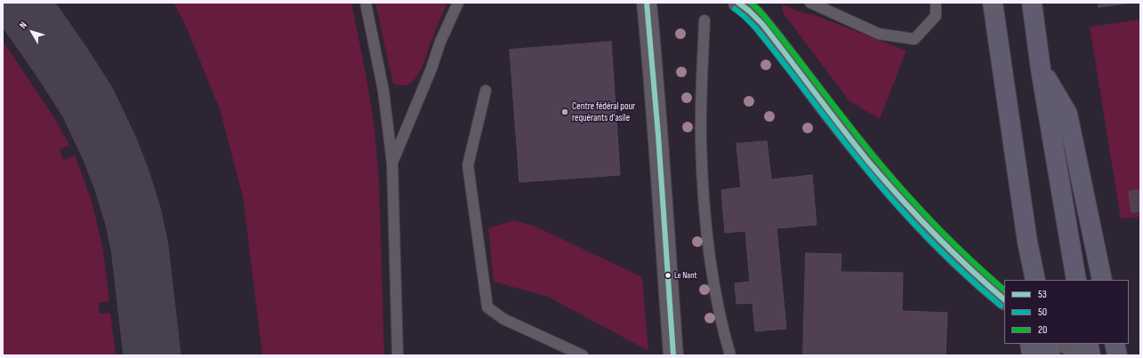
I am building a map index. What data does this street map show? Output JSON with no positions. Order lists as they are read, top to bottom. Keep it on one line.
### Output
{"places":["Centre fédéral pour requérants d’asile","Le Nant"],"lines":["transit line 53","transit line 20","transit line 50"],"legend":["53","50","20"],"north":"top left"}
